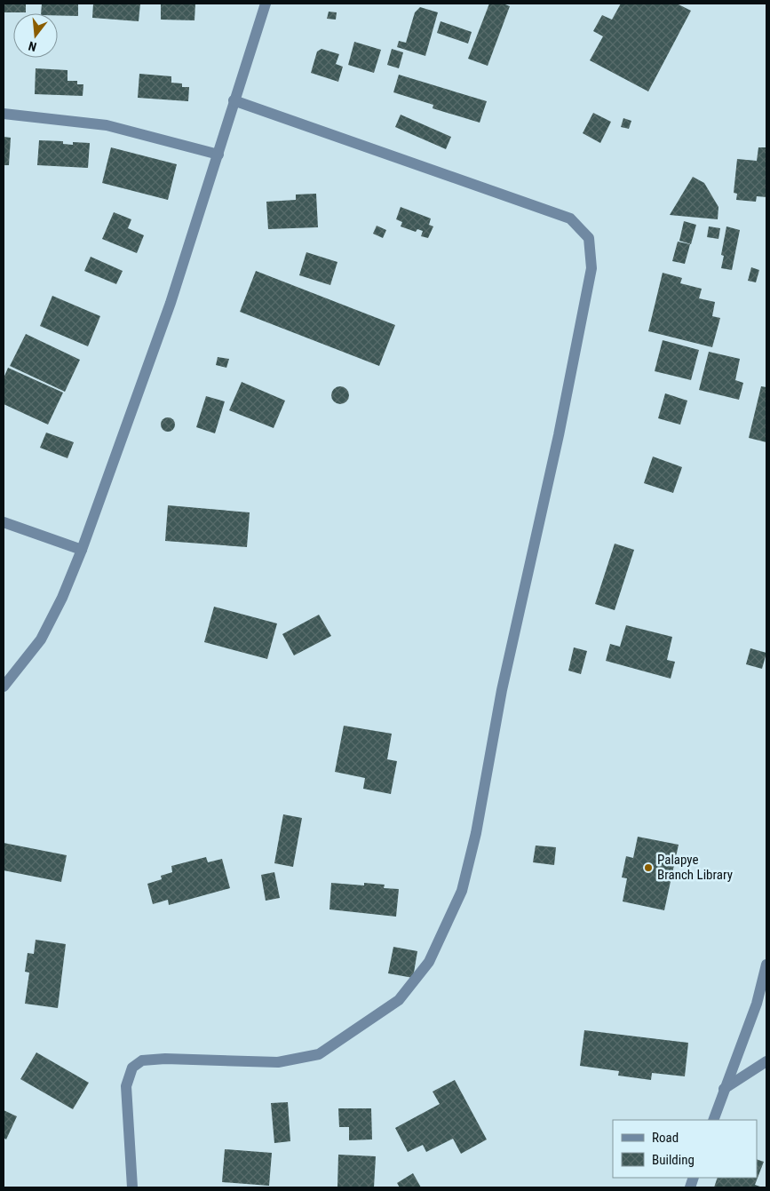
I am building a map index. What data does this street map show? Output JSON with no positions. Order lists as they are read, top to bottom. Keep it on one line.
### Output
{"places":["Palapye Branch Library"],"legend":["Road","Building"],"north":"bottom"}
